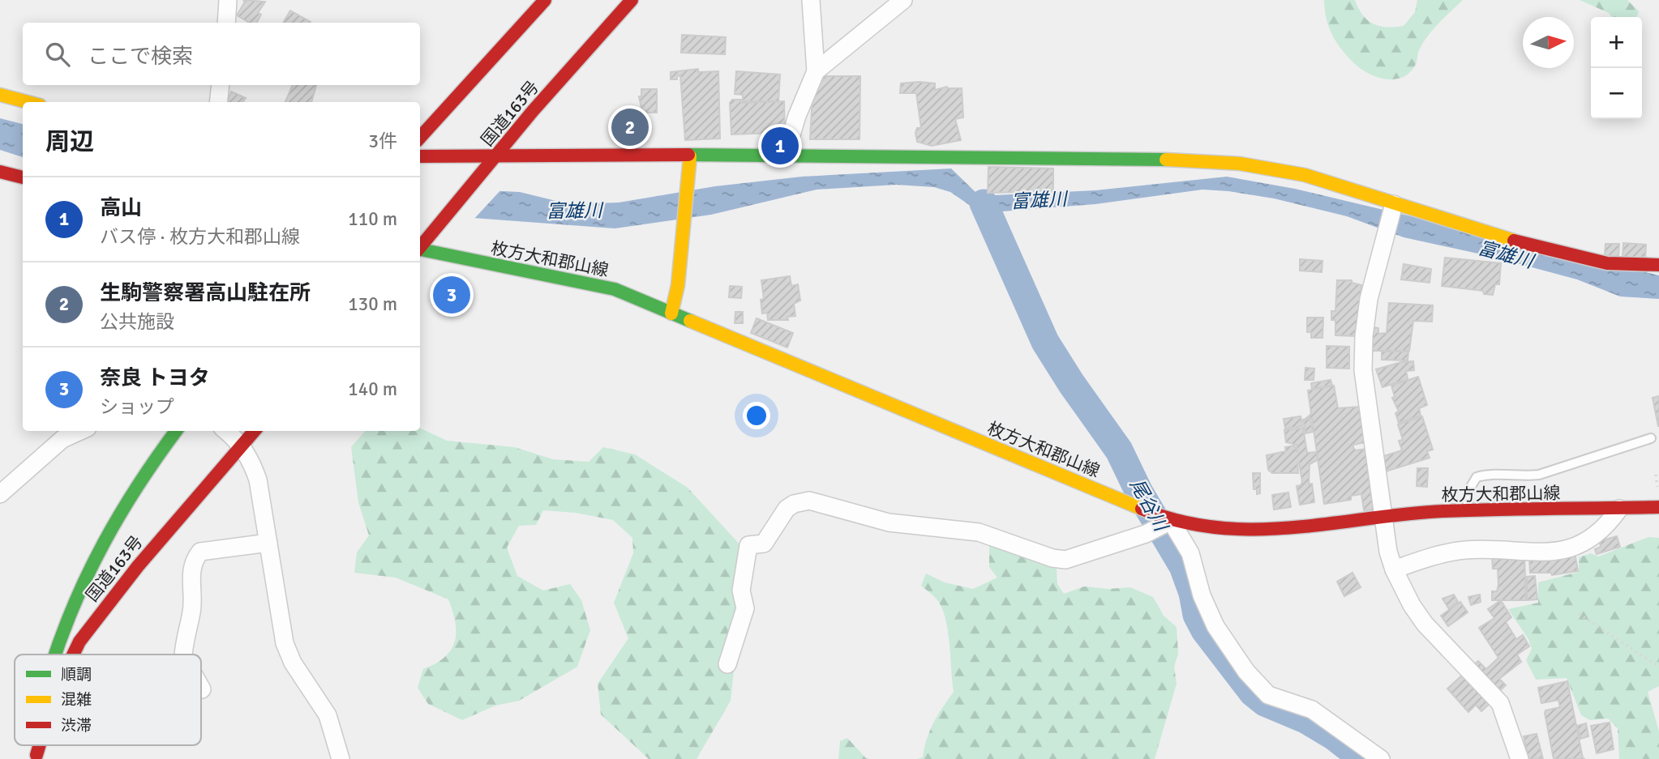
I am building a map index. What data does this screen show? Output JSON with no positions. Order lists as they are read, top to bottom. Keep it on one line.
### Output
{"streets":{"main road":["国道163号","枚方大和郡山線"]},"water":["富雄川","尾谷川"],"legend":["順調","混雑","渋滞"],"north":"right","page":{"map_buttons":["+","−"],"search":"ここで検索","heading":["周辺","3件"],"pins":["2","1","3"],"list":[{"mark":"1","name":"高山","note":"バス停 · 枚方大和郡山線","value":"110 m"},{"mark":"2","name":"生駒警察署高山駐在所","note":"公共施設","value":"130 m"},{"mark":"3","name":"奈良 トヨタ","note":"ショップ","value":"140 m"}]}}
